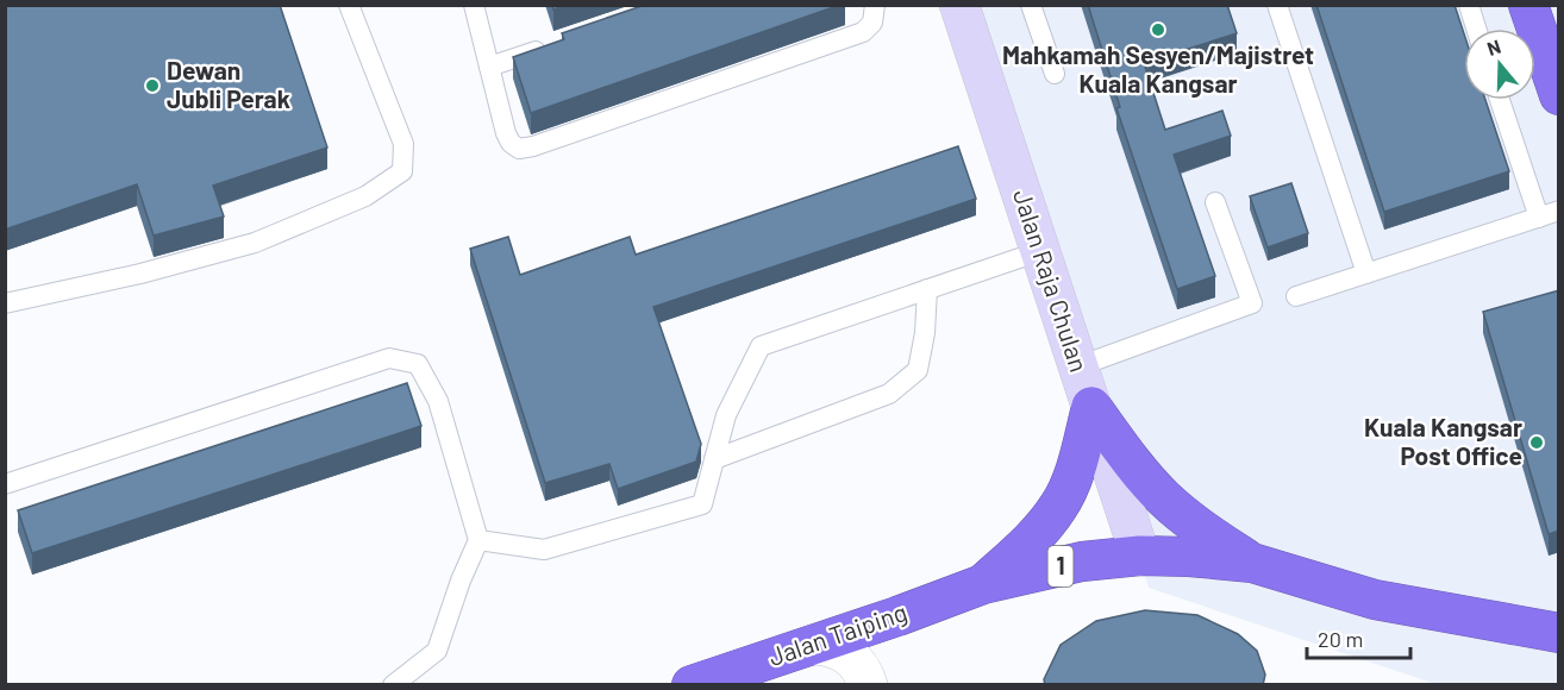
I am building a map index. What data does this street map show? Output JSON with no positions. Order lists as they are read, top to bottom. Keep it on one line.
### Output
{"streets":{"highway":["1","Jalan Taiping"],"street":["Jalan Raja Chulan"]},"crossings":[["Jalan Raja Chulan","1"],["1","Jalan Taiping"]],"places":["Mahkamah Sesyen/Majistret Kuala Kangsar","Dewan Jubli Perak","Kuala Kangsar Post Office"],"scale_bar":"20 m","north":"top"}
